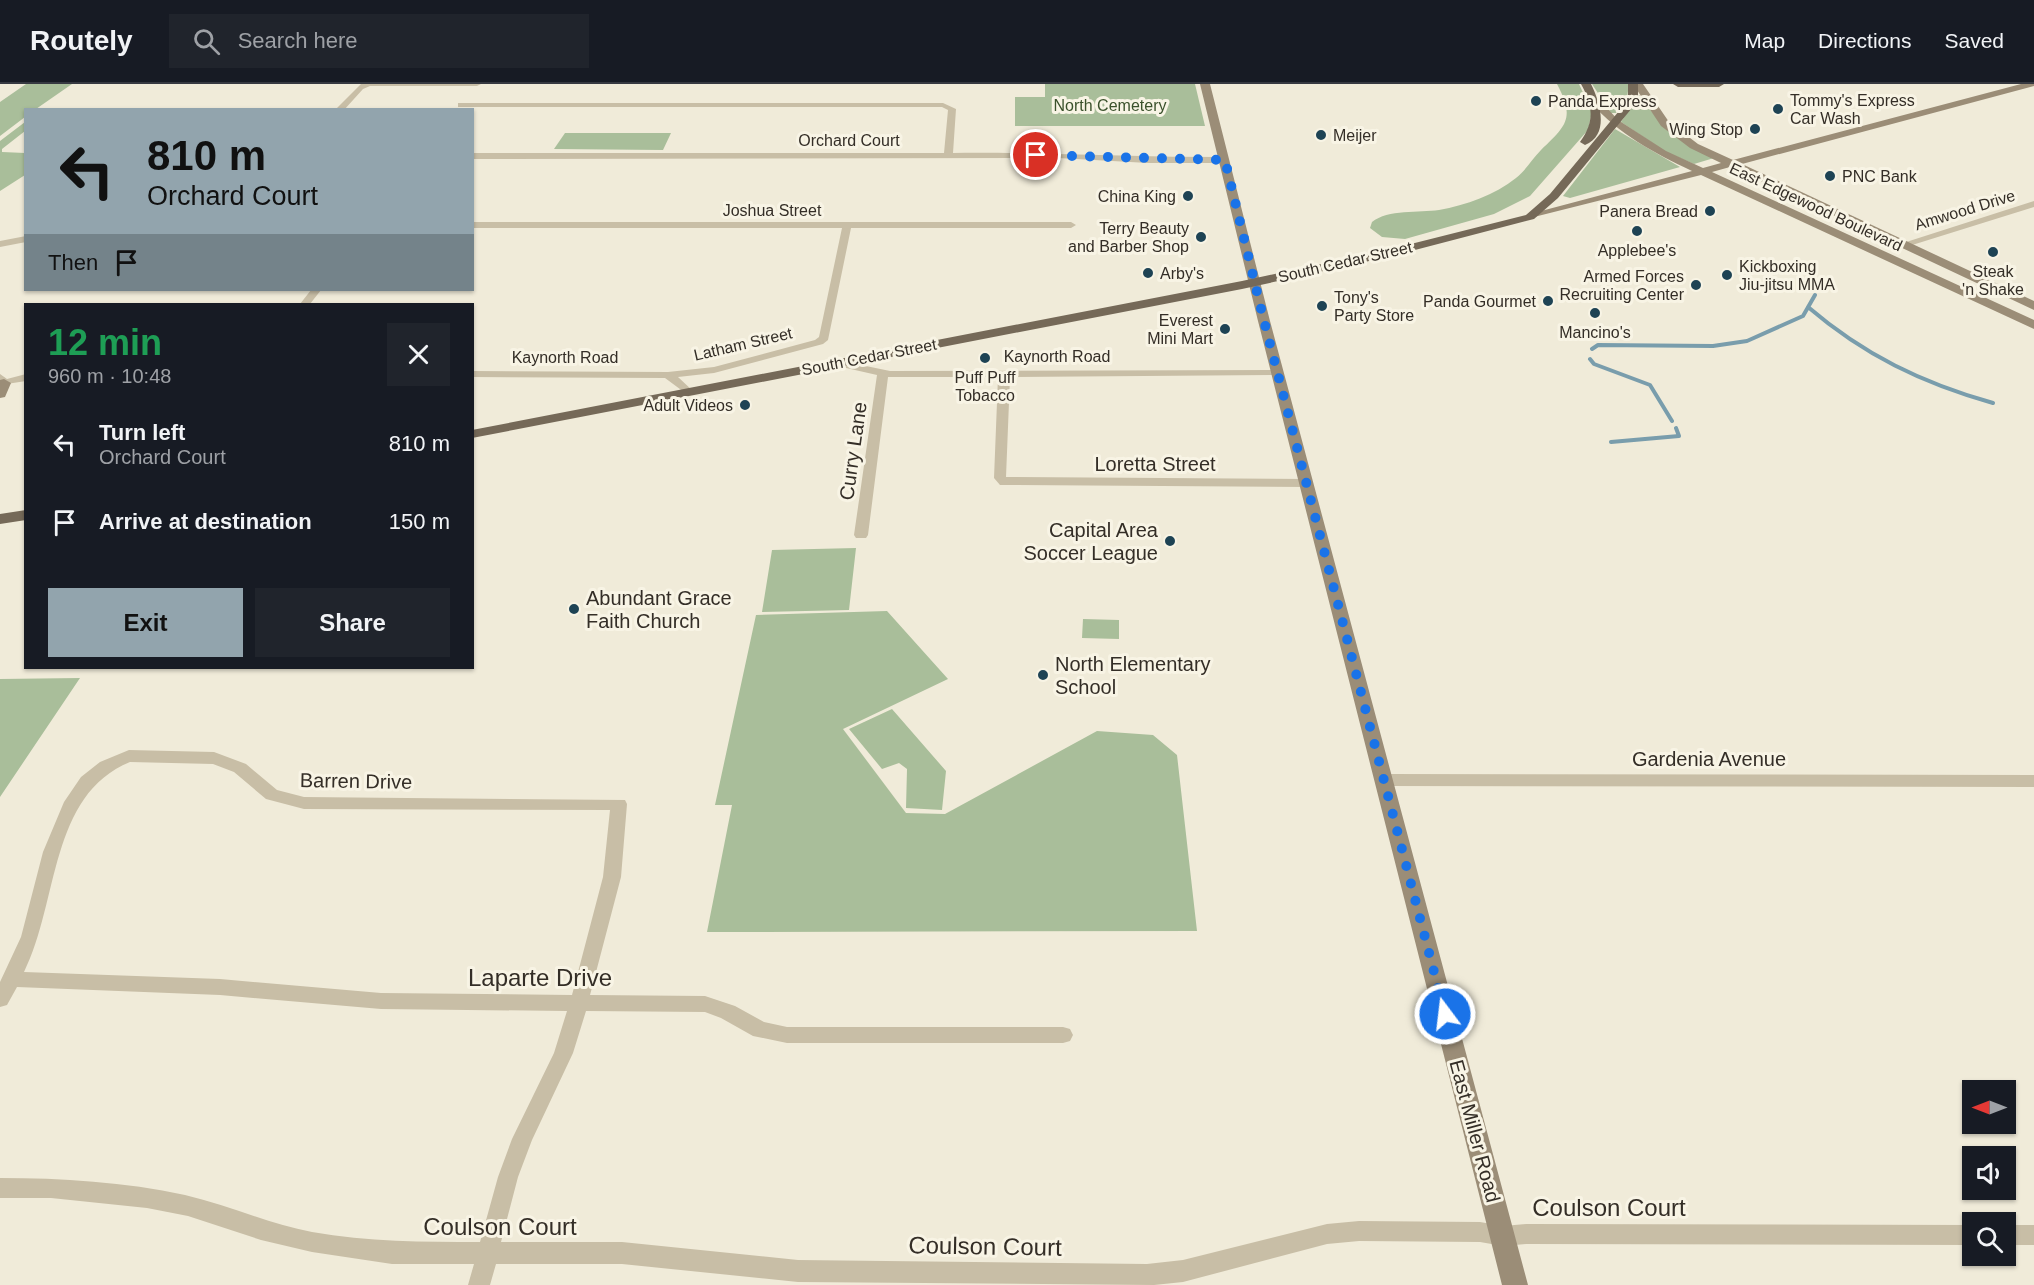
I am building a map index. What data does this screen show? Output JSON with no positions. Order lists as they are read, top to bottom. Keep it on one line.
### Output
{"streets":{"main road":["South Cedar Street"],"street":["Orchard Court","East Edgewood Boulevard","Joshua Street","Amwood Drive","Latham Street","Kaynorth Road","Curry Lane","Loretta Street","Gardenia Avenue","Barren Drive","Laparte Drive","East Miller Road","Coulson Court"]},"crossings":[["Orchard Court","East Miller Road"],["East Edgewood Boulevard","Amwood Drive"],["East Edgewood Boulevard","South Cedar Street"],["Joshua Street","Latham Street"],["South Cedar Street","Kaynorth Road"],["South Cedar Street","East Miller Road"],["Latham Street","Kaynorth Road"],["Kaynorth Road","Curry Lane"],["Kaynorth Road","Loretta Street"],["Kaynorth Road","East Miller Road"],["Loretta Street","East Miller Road"],["Gardenia Avenue","East Miller Road"],["Barren Drive","Laparte Drive"],["East Miller Road","Coulson Court"]],"parks":["North Cemetery"],"places":["Panda Express","Tommy's Express Car Wash","Wing Stop","Meijer","PNC Bank","China King","Panera Bread","Applebee's","Terry Beauty and Barber Shop","Steak 'n Shake","Arby's","Kickboxing Jiu-jitsu MMA","Armed Forces Recruiting Center","Panda Gourmet","Tony's Party Store","Mancino's","Everest Mini Mart","Puff Puff Tobacco","Adult Videos","Capital Area Soccer League","Abundant Grace Faith Church","North Elementary School"],"north":"left","page":{"header":"Routely","search":"Search here","nav":["Map","Directions","Saved"],"turn":["810 m","Orchard Court"],"then":"Then","heading":["12 min","960 m · 10:48"],"list":[{"name":"Turn left","note":"Orchard Court","value":"810 m"},{"name":"Arrive at destination","value":"150 m"}],"buttons":["Exit","Share"]}}
